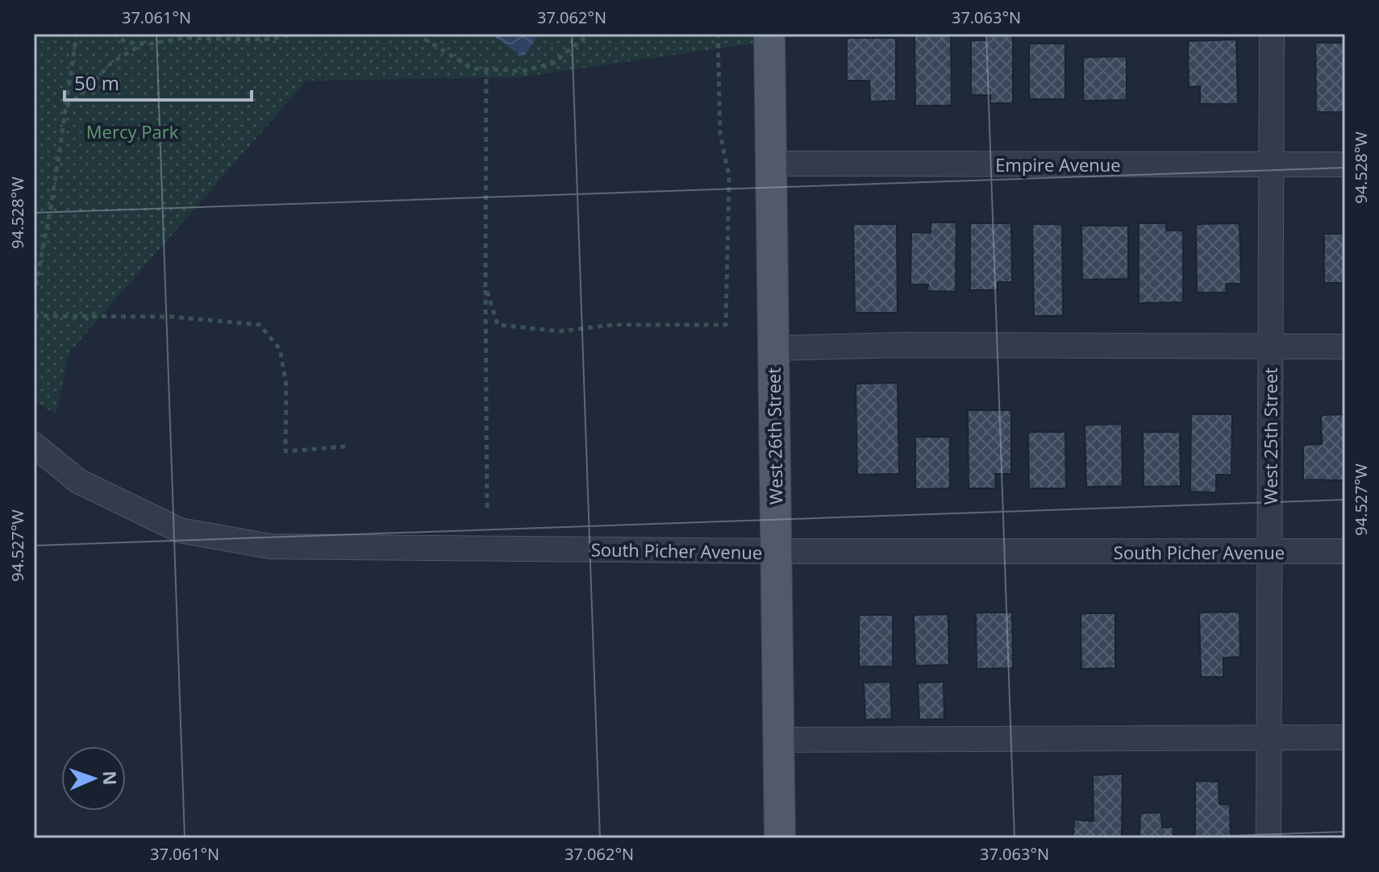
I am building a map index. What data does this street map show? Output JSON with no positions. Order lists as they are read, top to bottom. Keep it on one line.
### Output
{"streets":{"main road":["West 26th Street"],"street":["Empire Avenue","West 25th Street","South Picher Avenue"]},"crossings":[["Empire Avenue","West 26th Street"],["Empire Avenue","West 25th Street"],["West 26th Street","South Picher Avenue"],["West 25th Street","South Picher Avenue"]],"parks":["Mercy Park"],"scale_bar":"50 m","north":"right","coordinates":["37.061°N","37.062°N","37.063°N","94.528°W","94.527°W"]}
